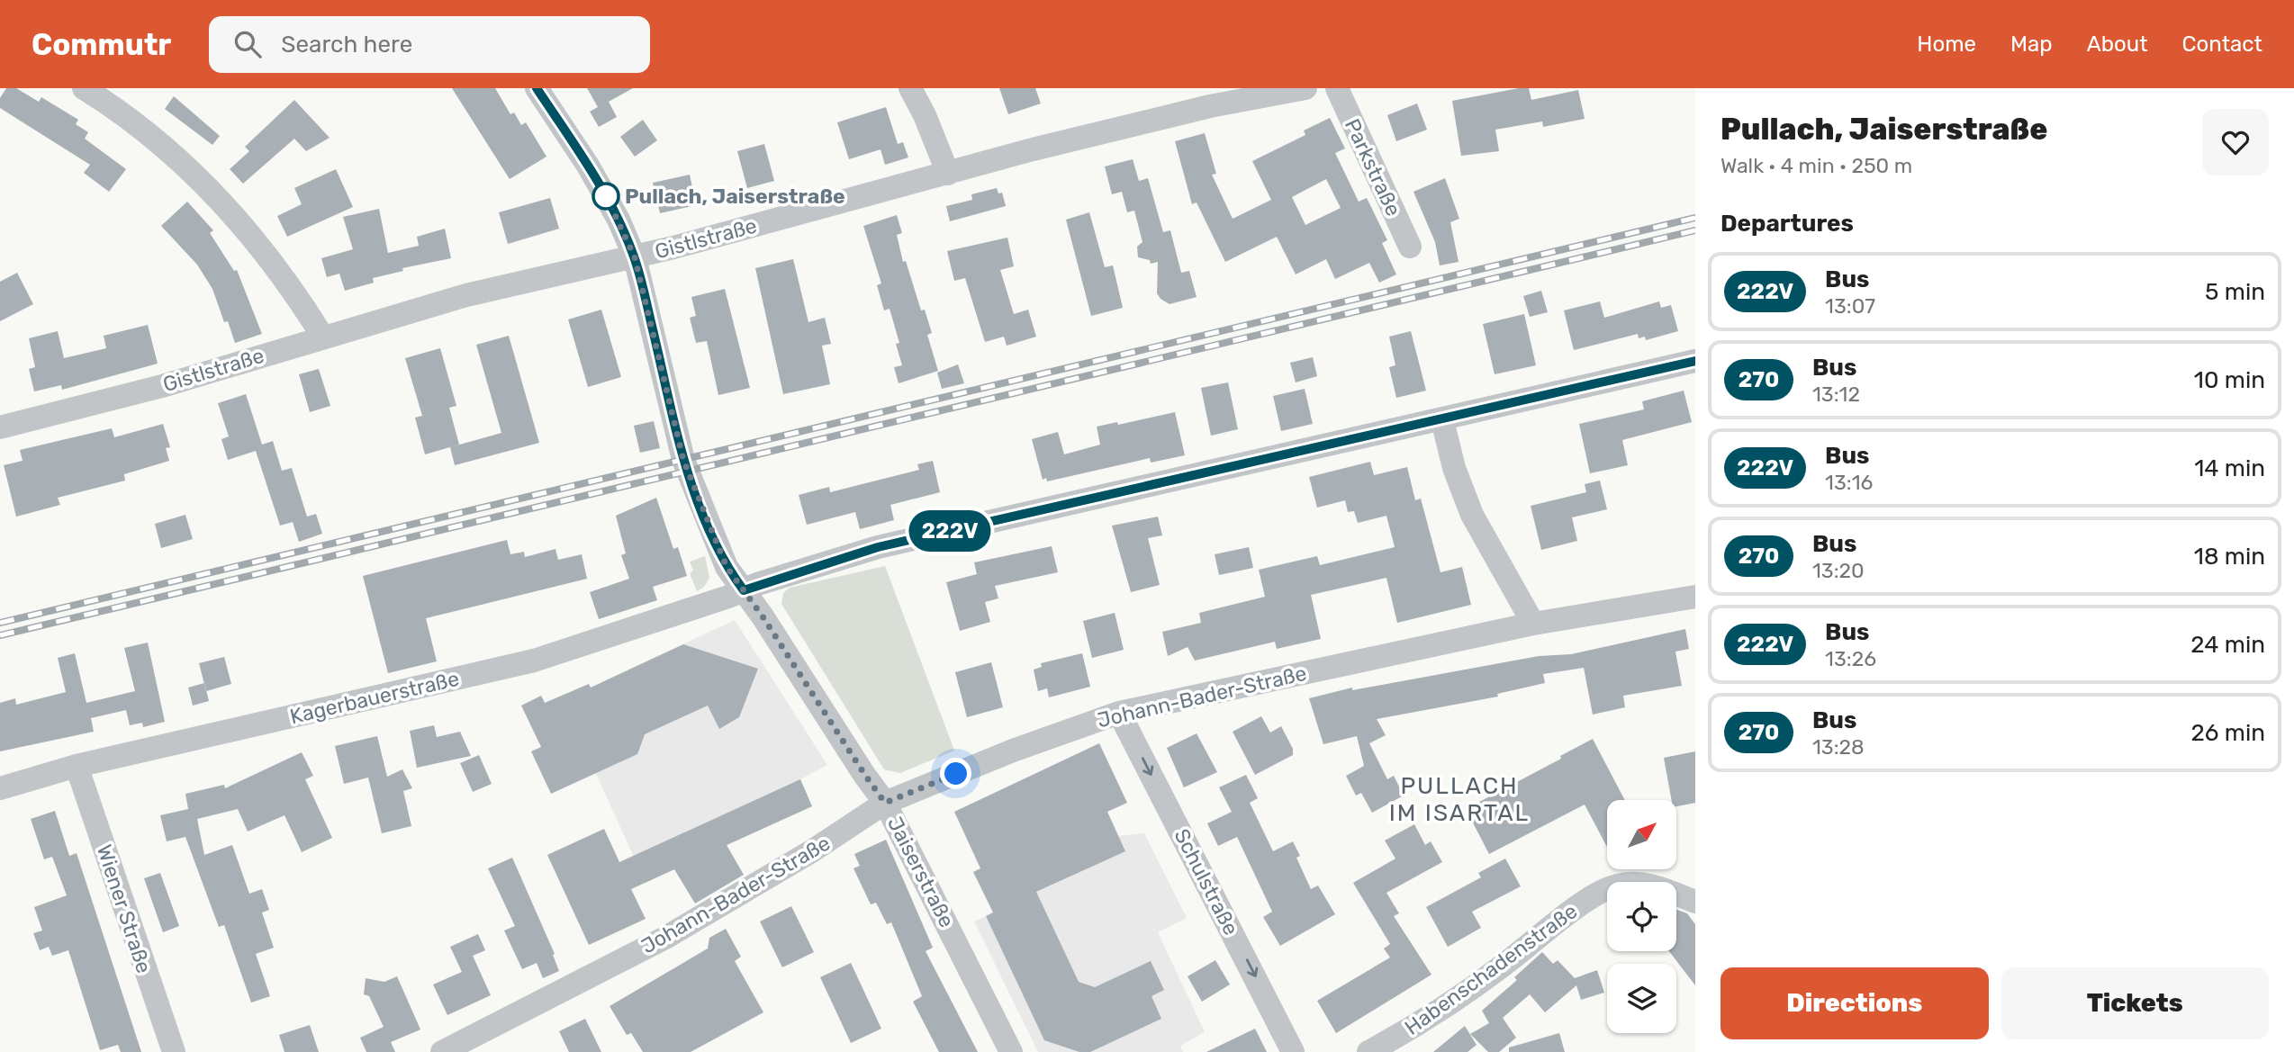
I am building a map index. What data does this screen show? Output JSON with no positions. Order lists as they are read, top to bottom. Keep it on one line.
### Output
{"streets":{"street":["Parkstraße","Gistlstraße","Johann-Bader-Straße","Kagerbauerstraße","Jaiserstraße","Schulstraße","Wiener Straße","Habenschadenstraße"]},"crossings":[["Gistlstraße","Jaiserstraße"],["Johann-Bader-Straße","Jaiserstraße"],["Johann-Bader-Straße","Schulstraße"],["Kagerbauerstraße","Jaiserstraße"],["Kagerbauerstraße","Wiener Straße"]],"one_way":["Schulstraße"],"districts":["PULLACH IM ISARTAL"],"places":["Pullach, Jaiserstraße"],"lines":["bus line 222V"],"north":"top right","page":{"header":"Commutr","search":"Search here","nav":["Home","Map","About","Contact"],"on_map":"222V","heading":[["Pullach, Jaiserstraße","Walk · 4 min · 250 m"],"Departures"],"list":[{"mark":"222V","name":"Bus","note":"13:07","value":"5 min"},{"mark":"270","name":"Bus","note":"13:12","value":"10 min"},{"mark":"222V","name":"Bus","note":"13:16","value":"14 min"},{"mark":"270","name":"Bus","note":"13:20","value":"18 min"},{"mark":"222V","name":"Bus","note":"13:26","value":"24 min"},{"mark":"270","name":"Bus","note":"13:28","value":"26 min"}],"buttons":["Directions","Tickets"]}}
